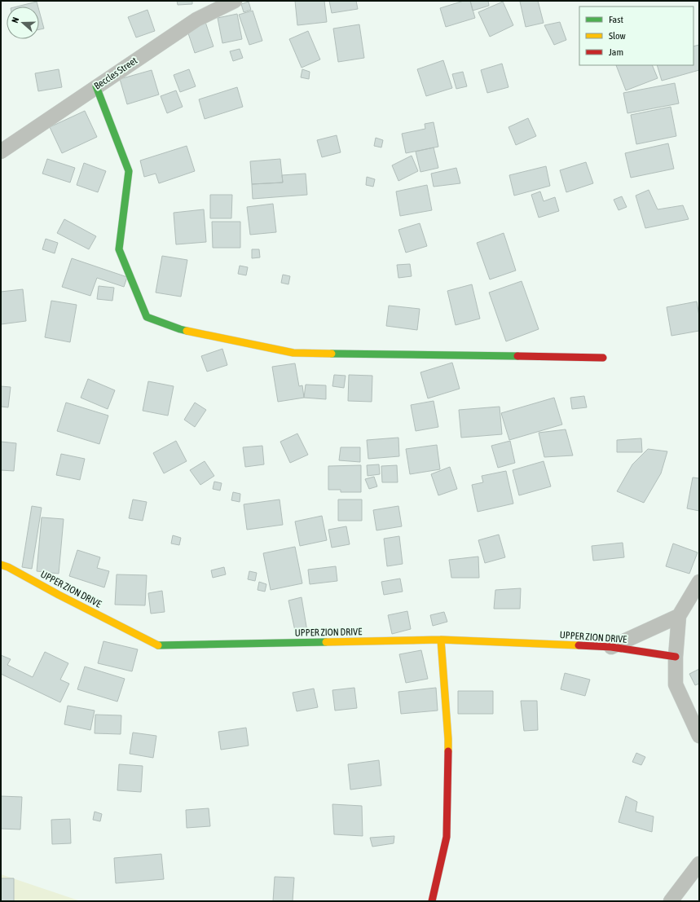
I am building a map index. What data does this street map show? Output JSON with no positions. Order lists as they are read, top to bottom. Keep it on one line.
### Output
{"streets":{"street":["Beccles Street","UPPER ZION DRIVE"]},"legend":["Fast","Slow","Jam"],"north":"left"}
